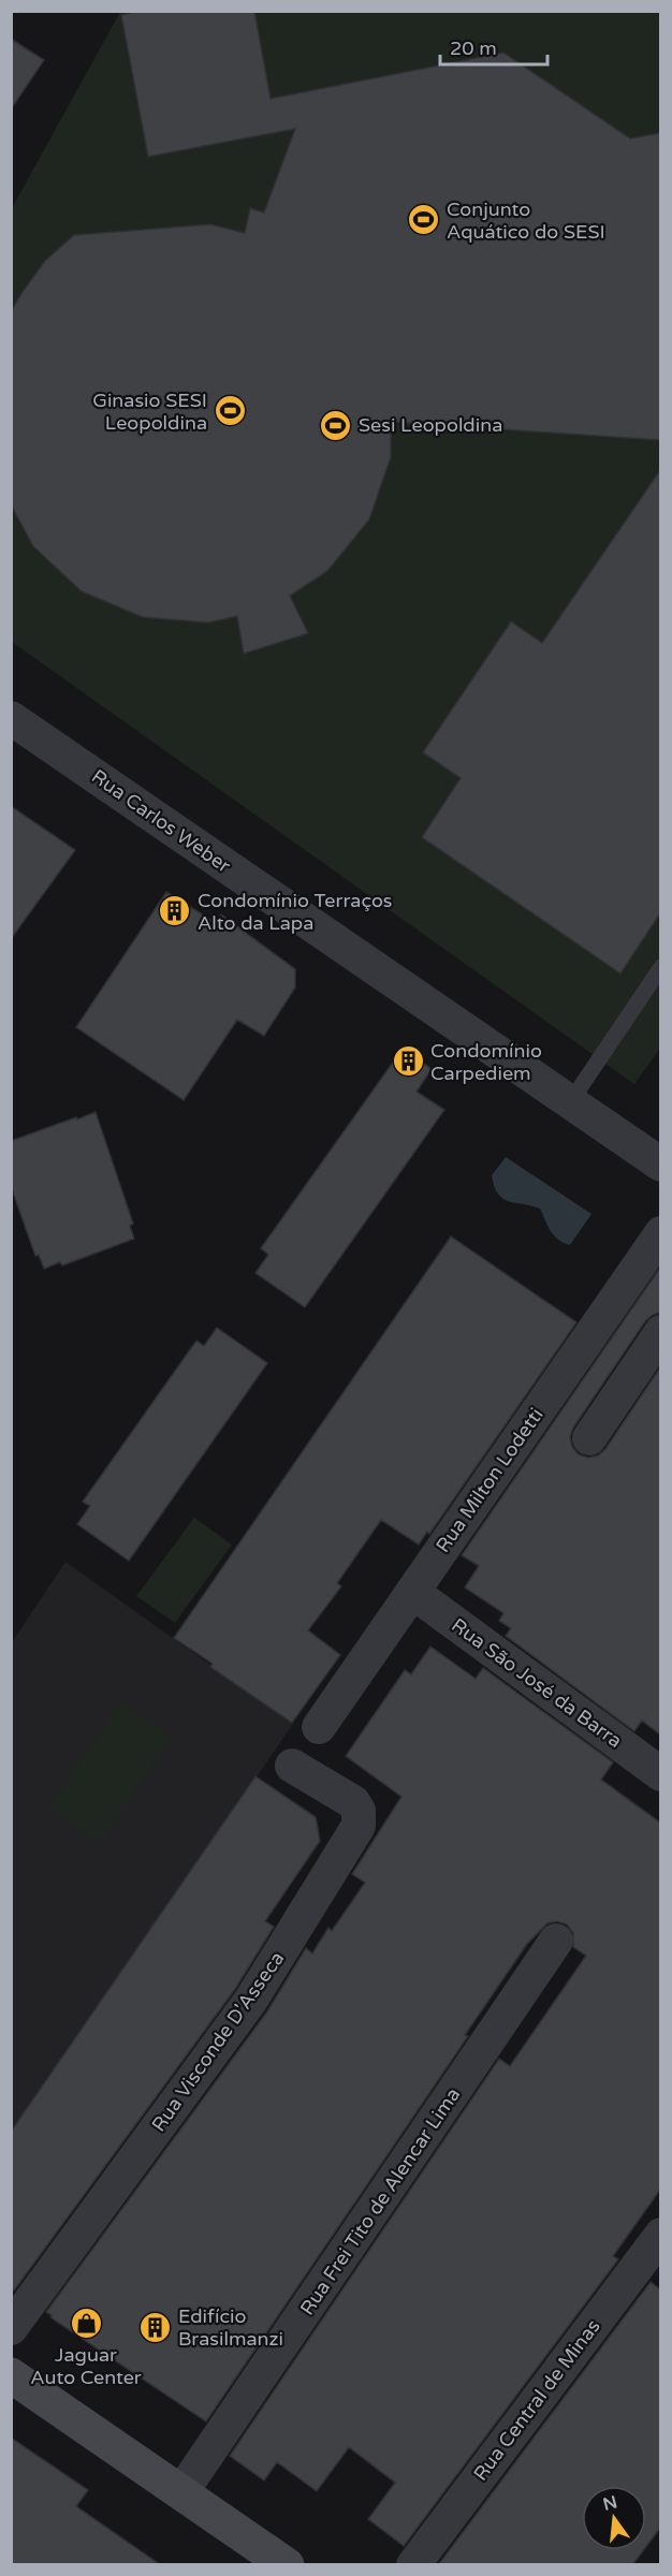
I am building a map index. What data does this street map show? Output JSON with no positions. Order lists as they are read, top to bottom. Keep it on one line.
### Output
{"streets":{"street":["Rua Carlos Weber","Rua Milton Lodetti","Rua São José da Barra","Rua Visconde D'Asseca","Rua Frei Tito de Alencar Lima","Rua Central de Minas"]},"crossings":[["Rua Milton Lodetti","Rua São José da Barra"]],"places":{"sports":["Conjunto Aquático do SESI","Ginasio SESI Leopoldina","Sesi Leopoldina"],"building":["Condomínio Terraços Alto da Lapa","Condomínio Carpediem","Edifício Brasilmanzi"],"shop":["Jaguar Auto Center"]},"scale_bar":"20 m","north":"top"}
